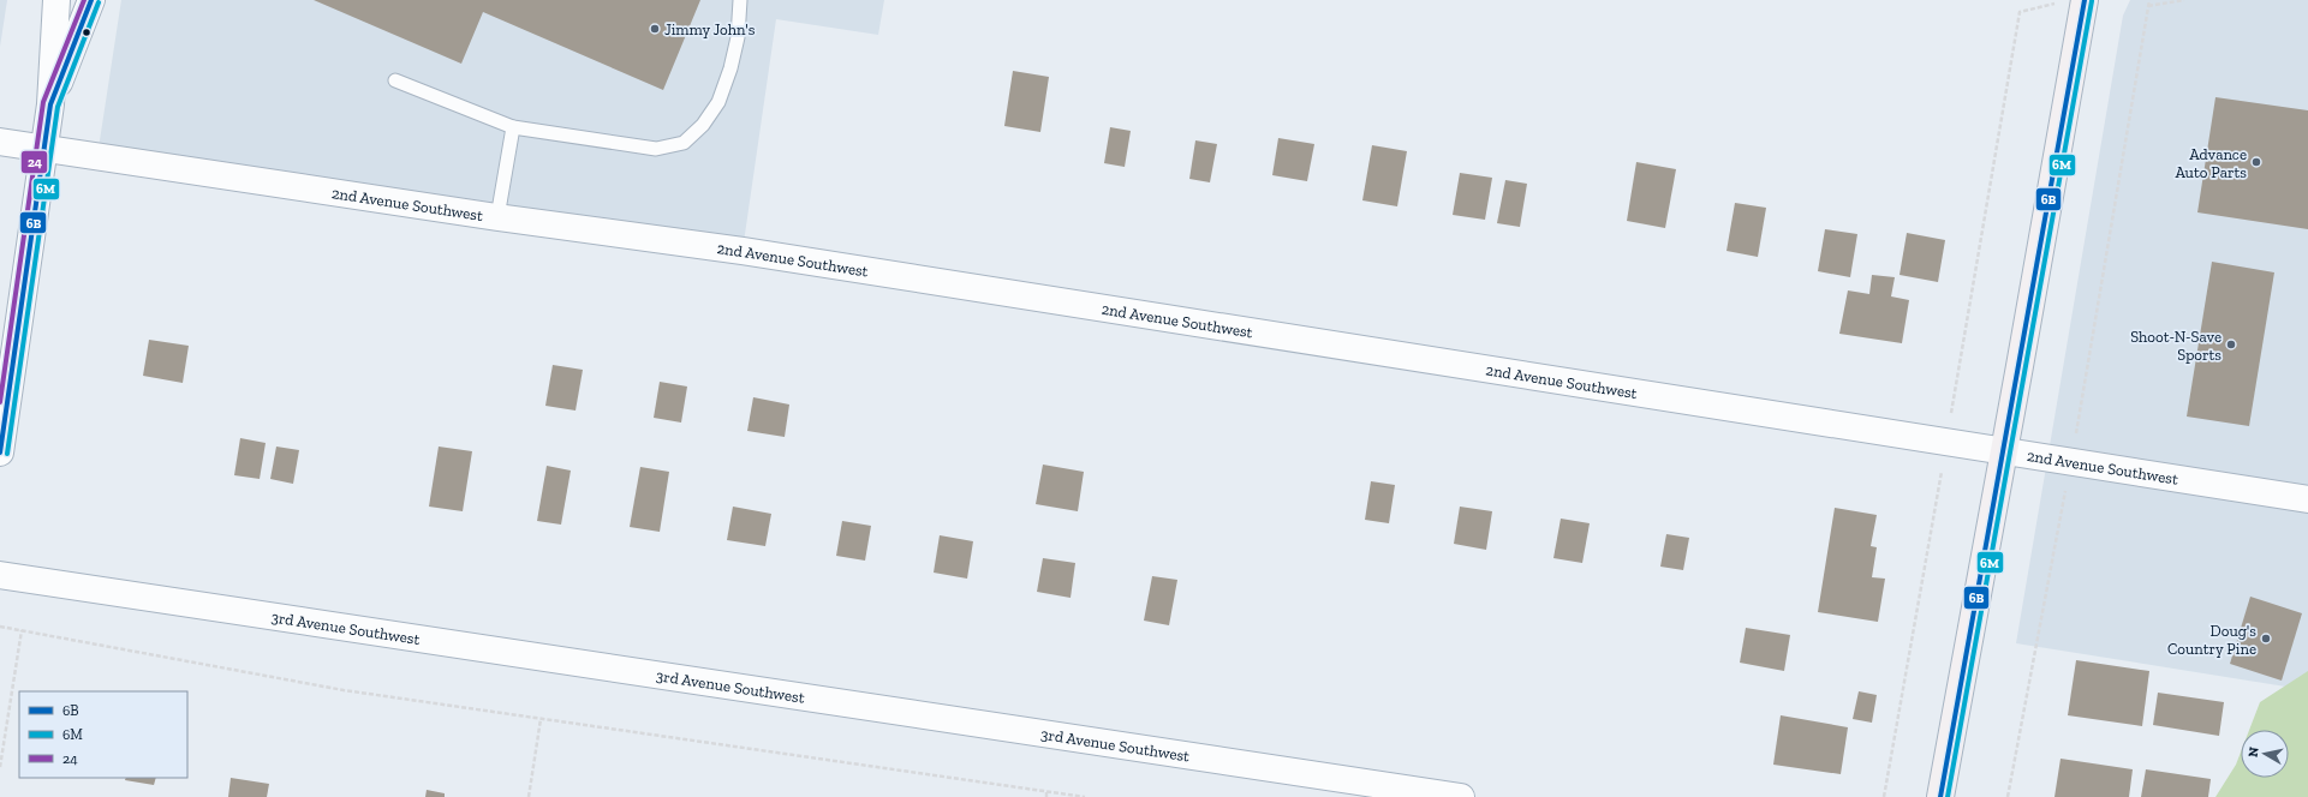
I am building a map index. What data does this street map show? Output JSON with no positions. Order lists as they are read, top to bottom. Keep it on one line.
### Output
{"streets":{"street":["2nd Avenue Southwest","3rd Avenue Southwest"]},"places":["Jimmy John's","Advance Auto Parts","Shoot-N-Save Sports","Doug's Country Pine"],"lines":["transit line 6B","transit line 24","transit line 6M"],"legend":["6B","6M","24"],"north":"left"}
